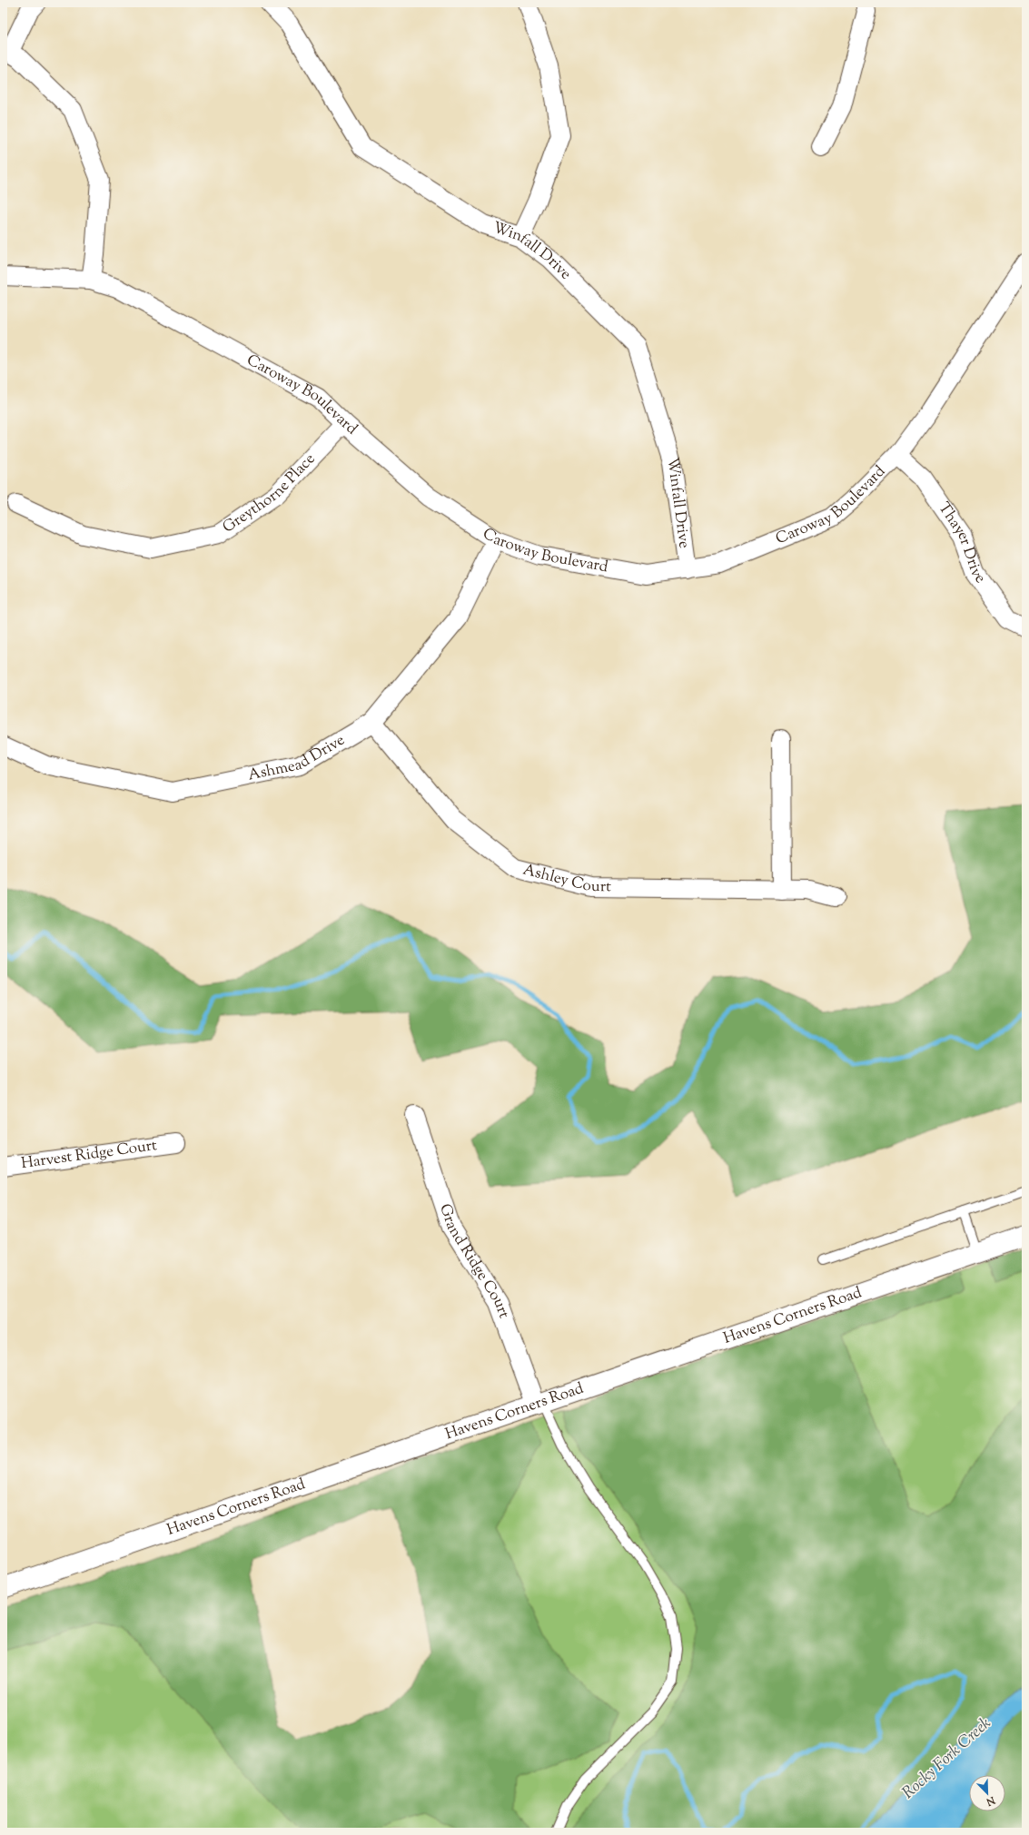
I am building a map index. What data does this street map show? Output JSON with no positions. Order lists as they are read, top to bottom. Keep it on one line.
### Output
{"streets":{"main road":["Havens Corners Road"],"street":["Winfall Drive","Caroway Boulevard","Greythorne Place","Thayer Drive","Ashmead Drive","Ashley Court","Harvest Ridge Court","Grand Ridge Court"]},"crossings":[["Winfall Drive","Caroway Boulevard"],["Caroway Boulevard","Greythorne Place"],["Caroway Boulevard","Thayer Drive"],["Caroway Boulevard","Ashmead Drive"],["Ashmead Drive","Ashley Court"],["Grand Ridge Court","Havens Corners Road"]],"water":["Rocky Fork Creek"],"north":"bottom right"}
